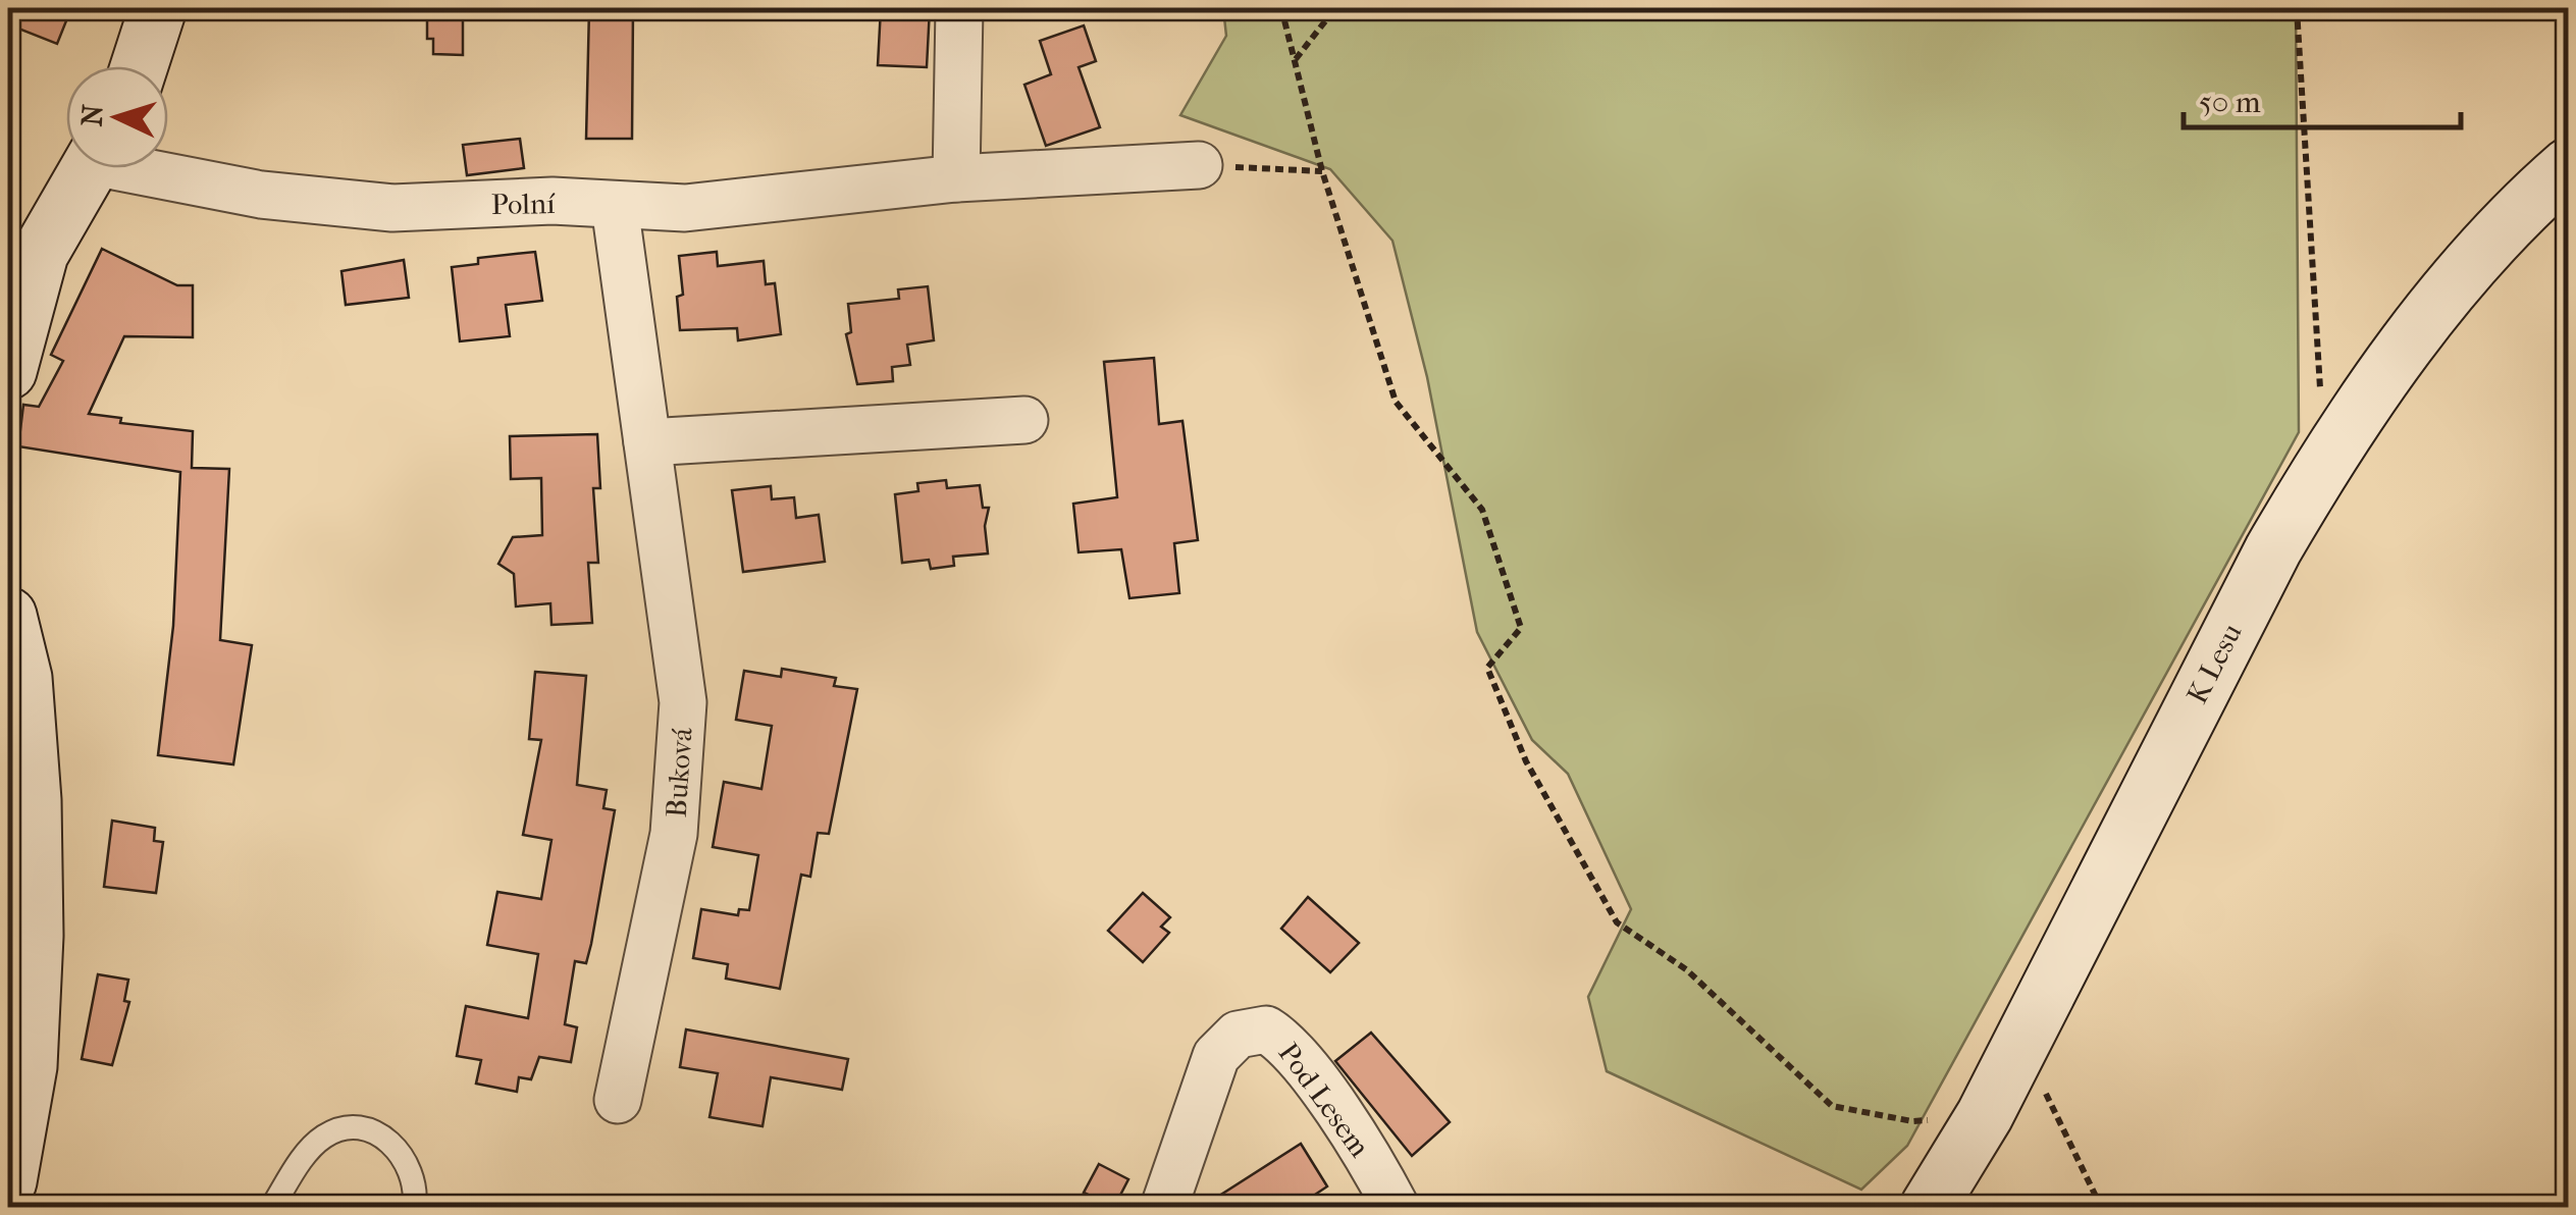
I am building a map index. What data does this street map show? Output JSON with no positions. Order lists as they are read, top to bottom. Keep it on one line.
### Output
{"streets":{"street":["Polní","K Lesu","Buková","Pod Lesem"]},"crossings":[["Polní","Buková"]],"scale_bar":"50 m","north":"left"}
